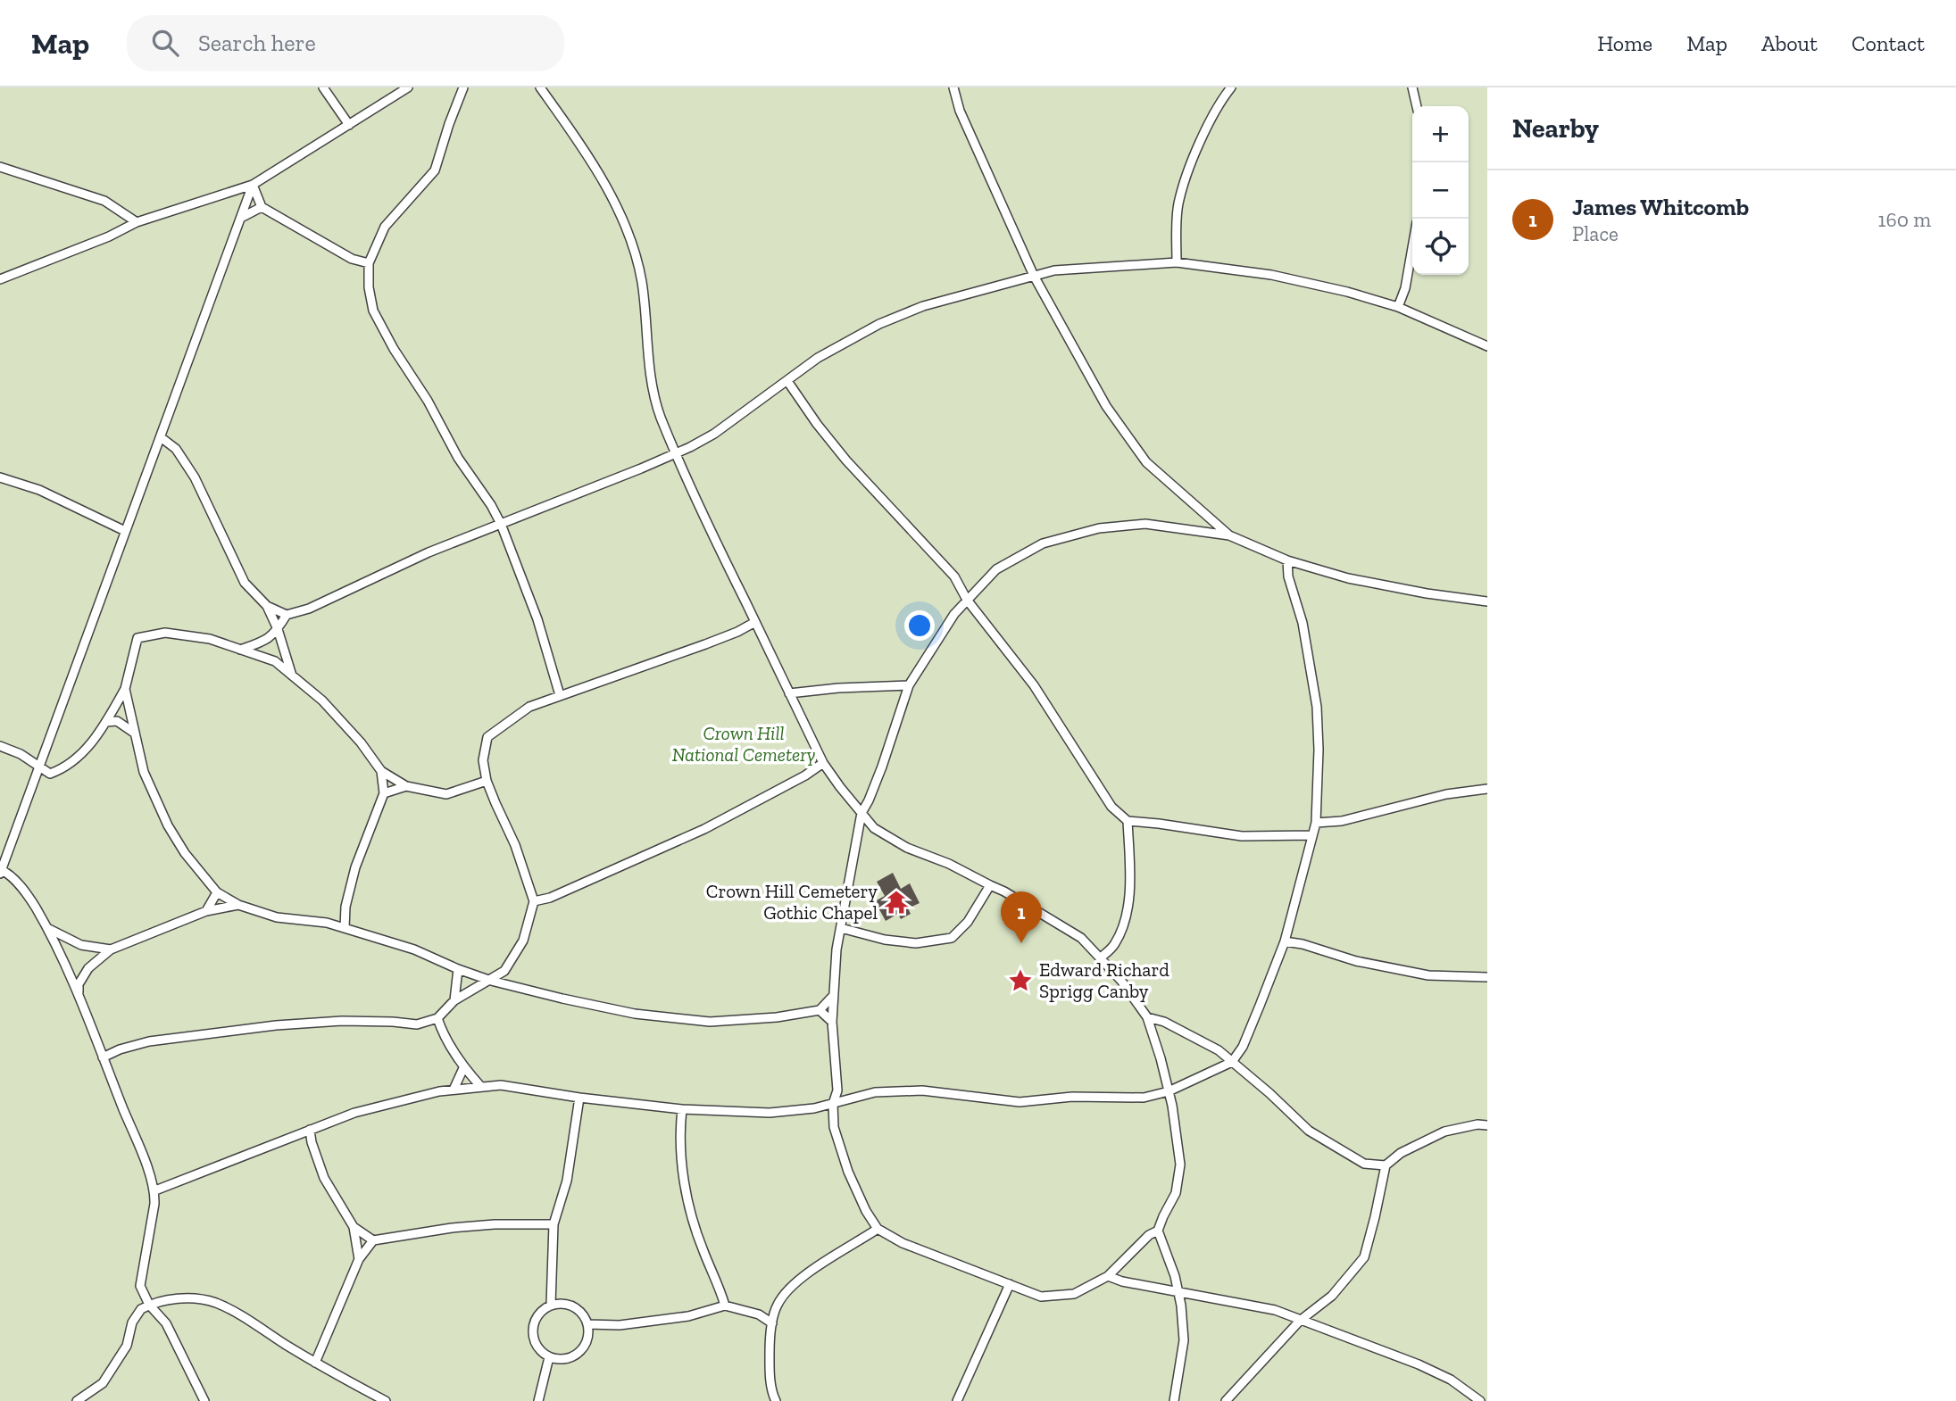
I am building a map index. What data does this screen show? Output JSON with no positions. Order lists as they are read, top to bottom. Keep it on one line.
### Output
{"parks":["Crown Hill National Cemetery"],"places":{"temple":["Crown Hill Cemetery Gothic Chapel"],"place":["Edward Richard Sprigg Canby"]},"page":{"header":"Map","search":"Search here","nav":["Home","Map","About","Contact"],"heading":"Nearby","map_buttons":["+","−"],"list":[{"mark":"1","name":"James Whitcomb","note":"Place","value":"160 m"}],"pins":"1"}}
